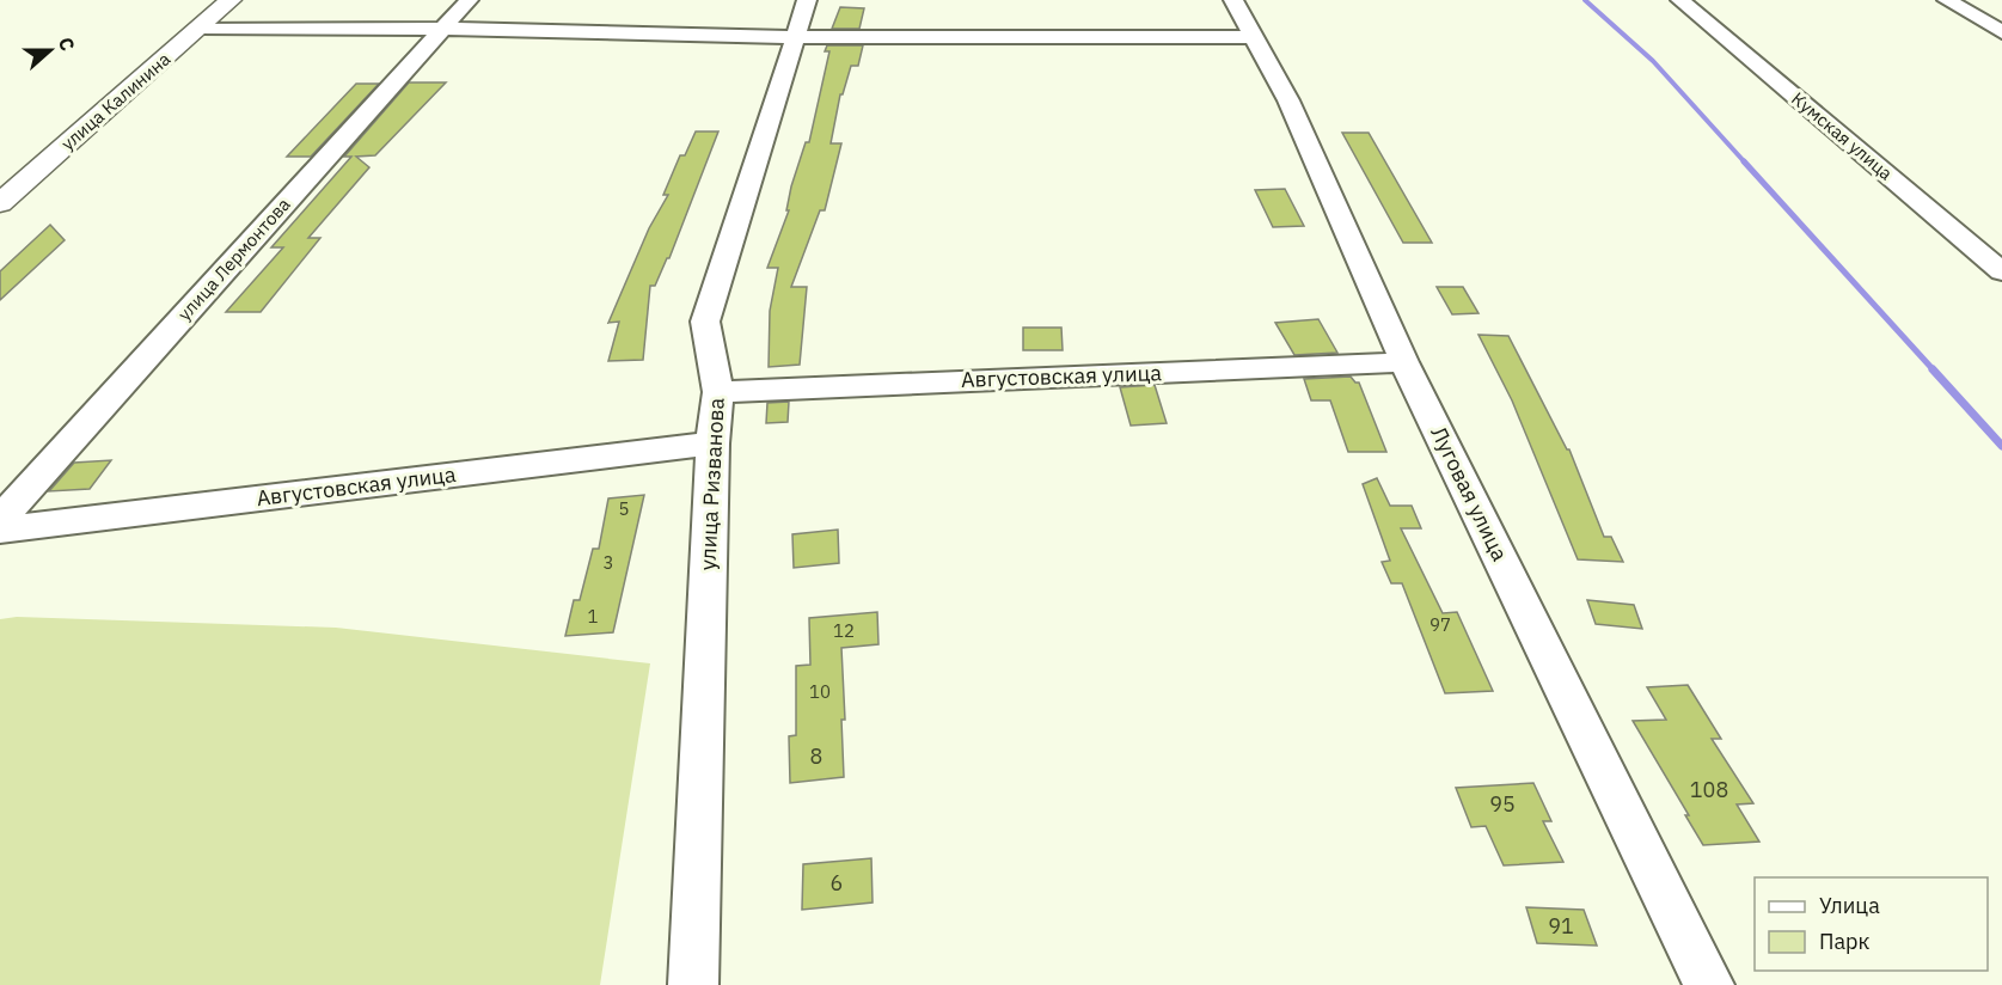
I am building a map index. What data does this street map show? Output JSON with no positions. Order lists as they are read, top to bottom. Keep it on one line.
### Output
{"streets":{"street":["улица Калинина","Кумская улица","улица Лермонтова","Августовская улица","улица Ризванова","Луговая улица"]},"crossings":[["Августовская улица","улица Ризванова"],["Августовская улица","Луговая улица"]],"house_numbers":["5","3","1","97","12","10","8","108","95","6","91"],"legend":["Улица","Парк"],"north":"right"}
